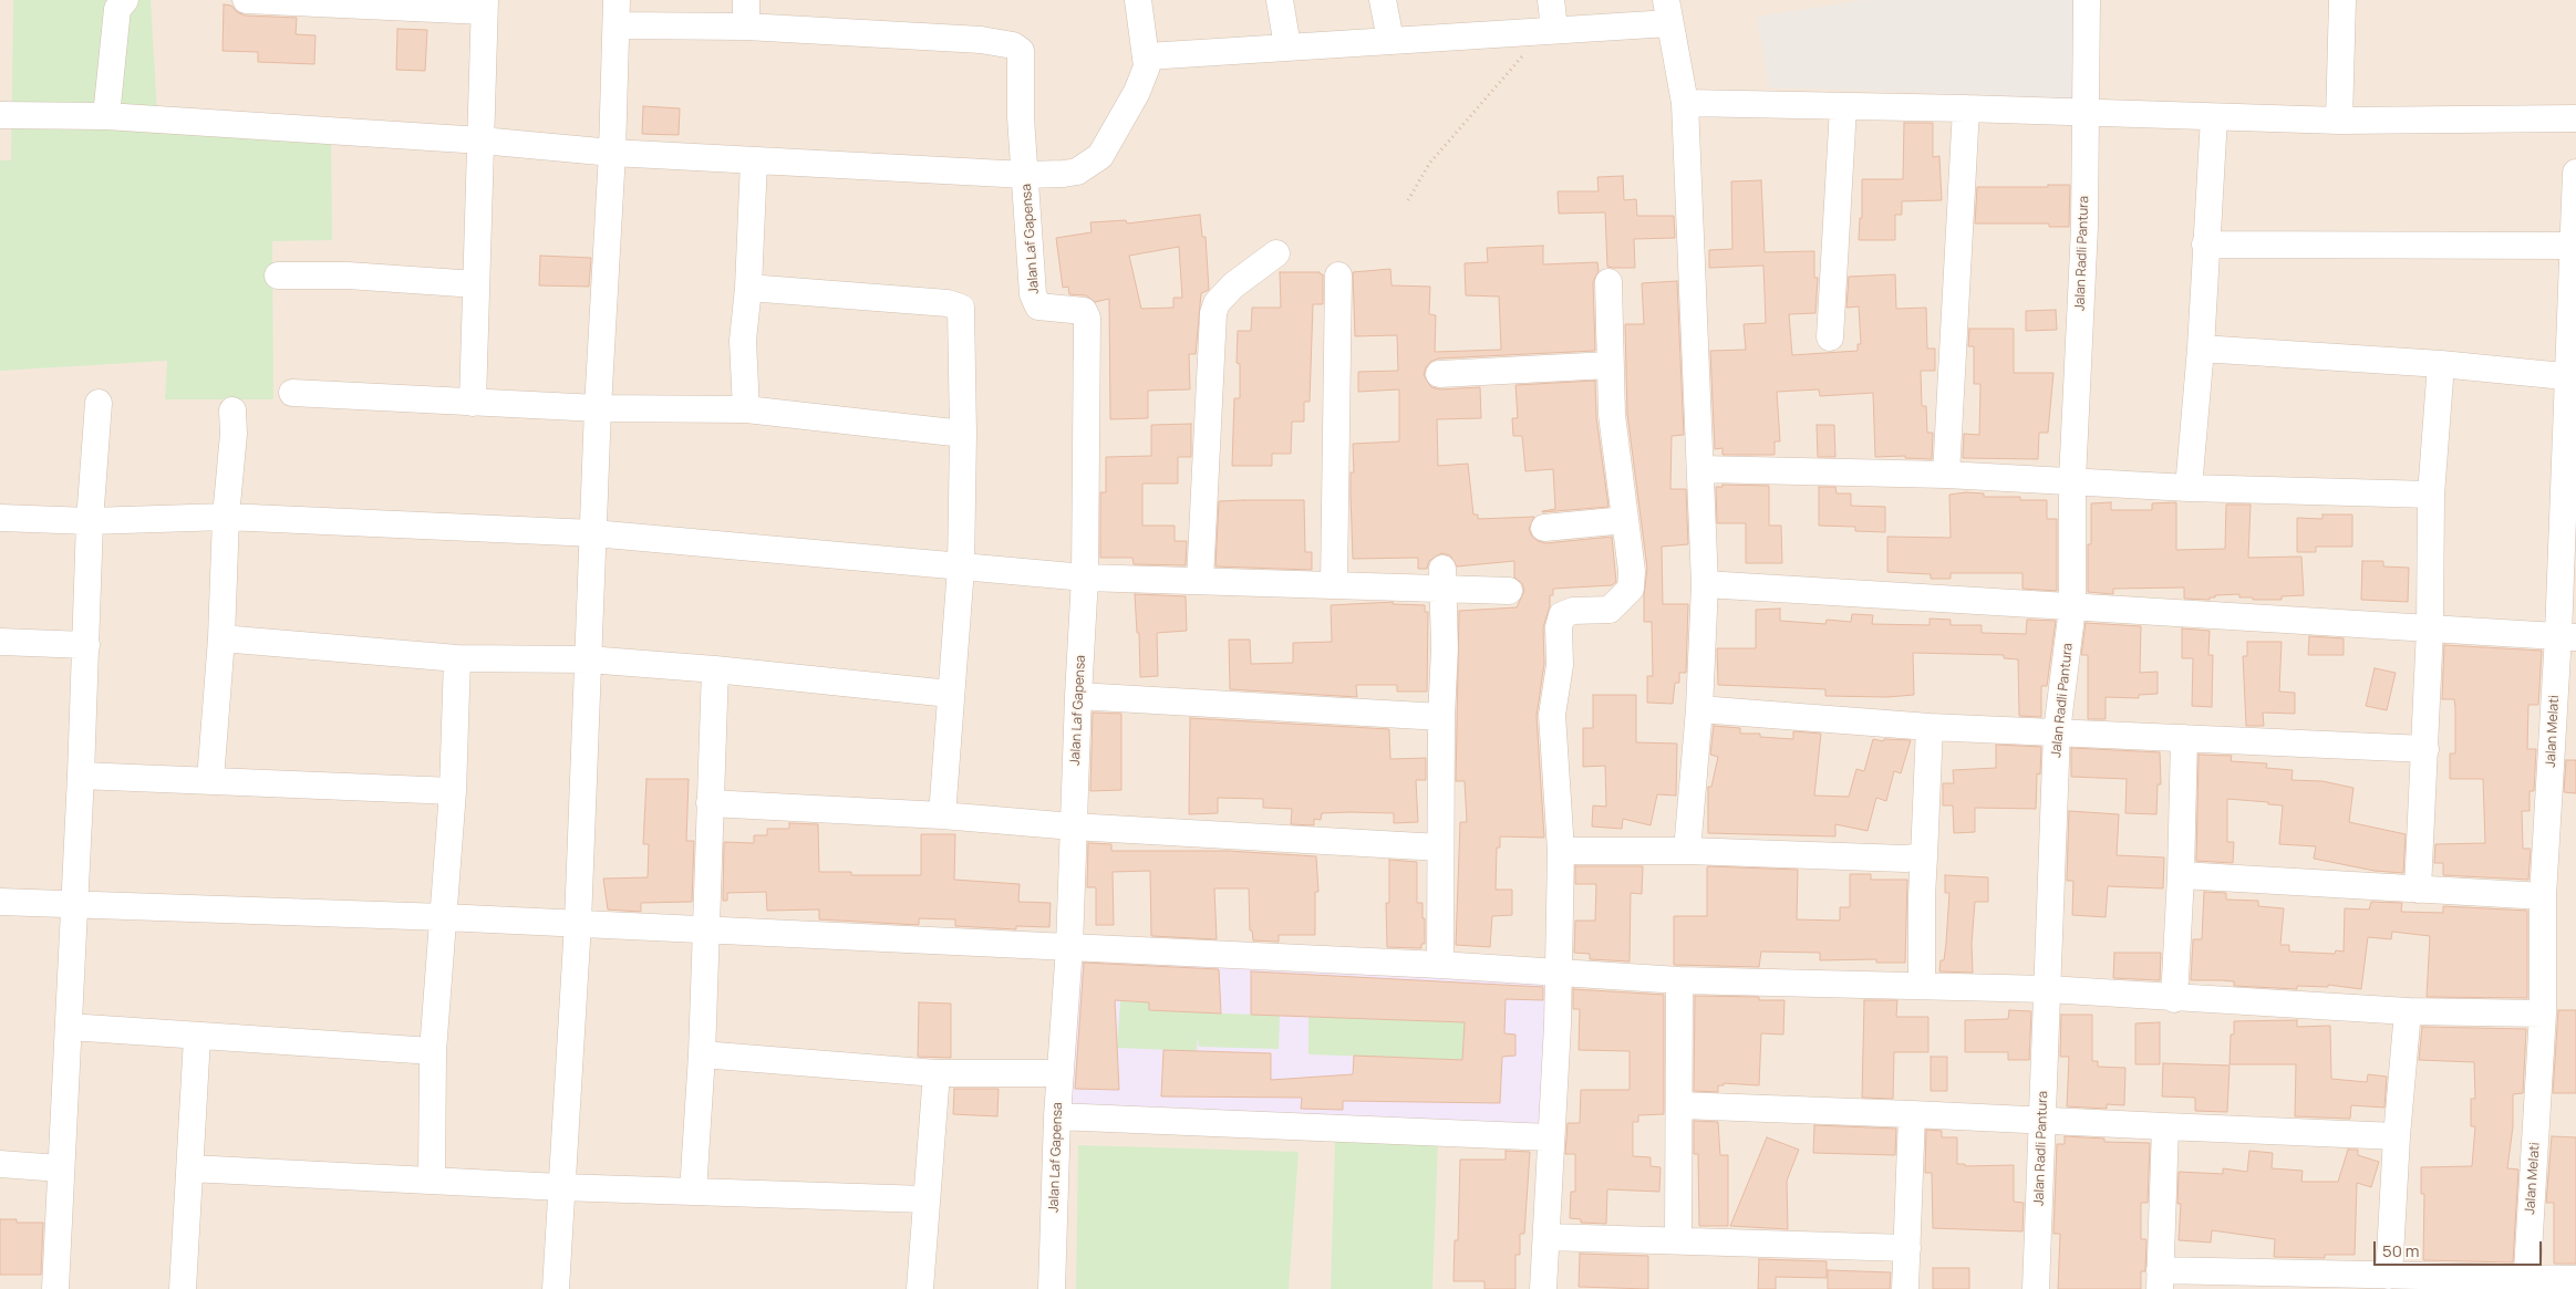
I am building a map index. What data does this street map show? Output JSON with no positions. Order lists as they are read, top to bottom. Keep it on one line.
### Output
{"streets":{"street":["Jalan Laf Gapensa","Jalan Radli Pantura","Jalan Melati"]},"scale_bar":"50 m"}
